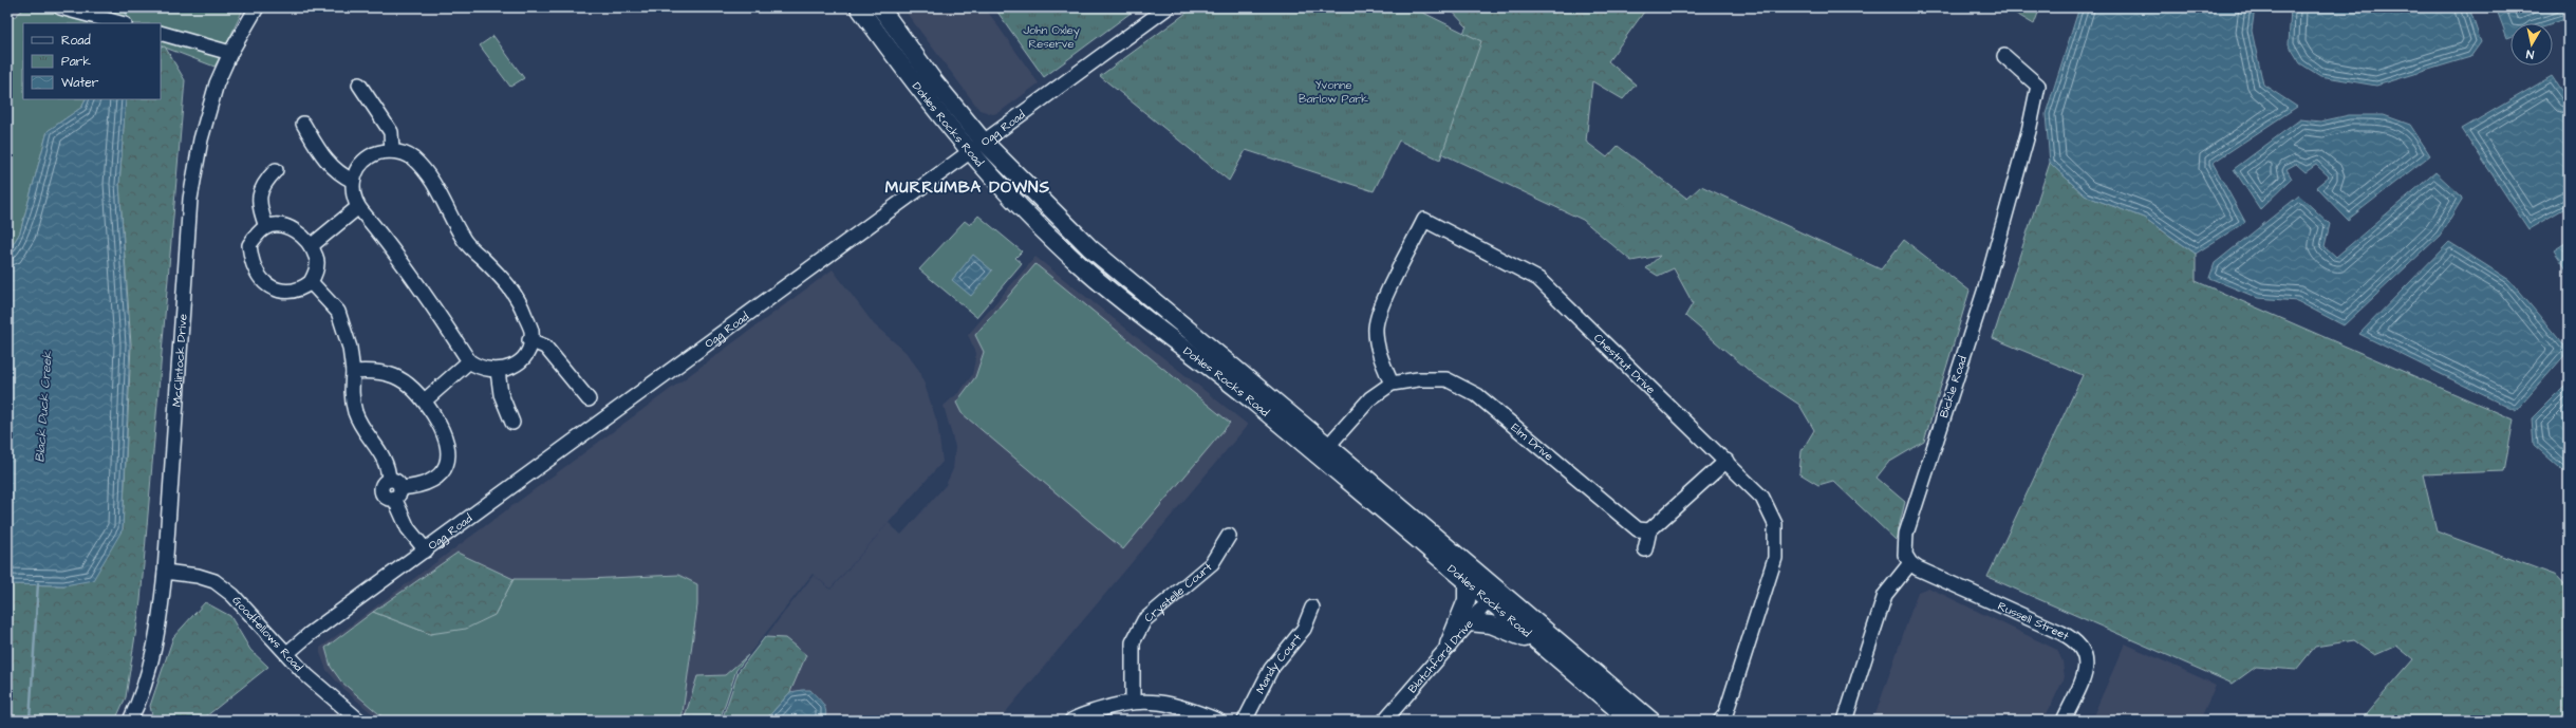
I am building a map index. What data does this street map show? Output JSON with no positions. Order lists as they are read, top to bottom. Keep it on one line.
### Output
{"streets":{"main road":["Dohles Rocks Road"],"street":["Ogg Road","McClintock Drive","Chestnut Drive","Bickle Road","Elm Drive","Crystelle Court","Russell Street","Goodfellows Road","Blatchford Drive","Mandy Court"]},"crossings":[["Dohles Rocks Road","Ogg Road"],["Dohles Rocks Road","Elm Drive"],["Dohles Rocks Road","Blatchford Drive"],["Ogg Road","Goodfellows Road"],["McClintock Drive","Goodfellows Road"],["Chestnut Drive","Elm Drive"],["Bickle Road","Russell Street"]],"districts":["MURRUMBA DOWNS"],"water":["Black Duck Creek"],"parks":["John Oxley Reserve","Yvonne Barlow Park"],"legend":["Road","Park","Water"],"north":"bottom"}
